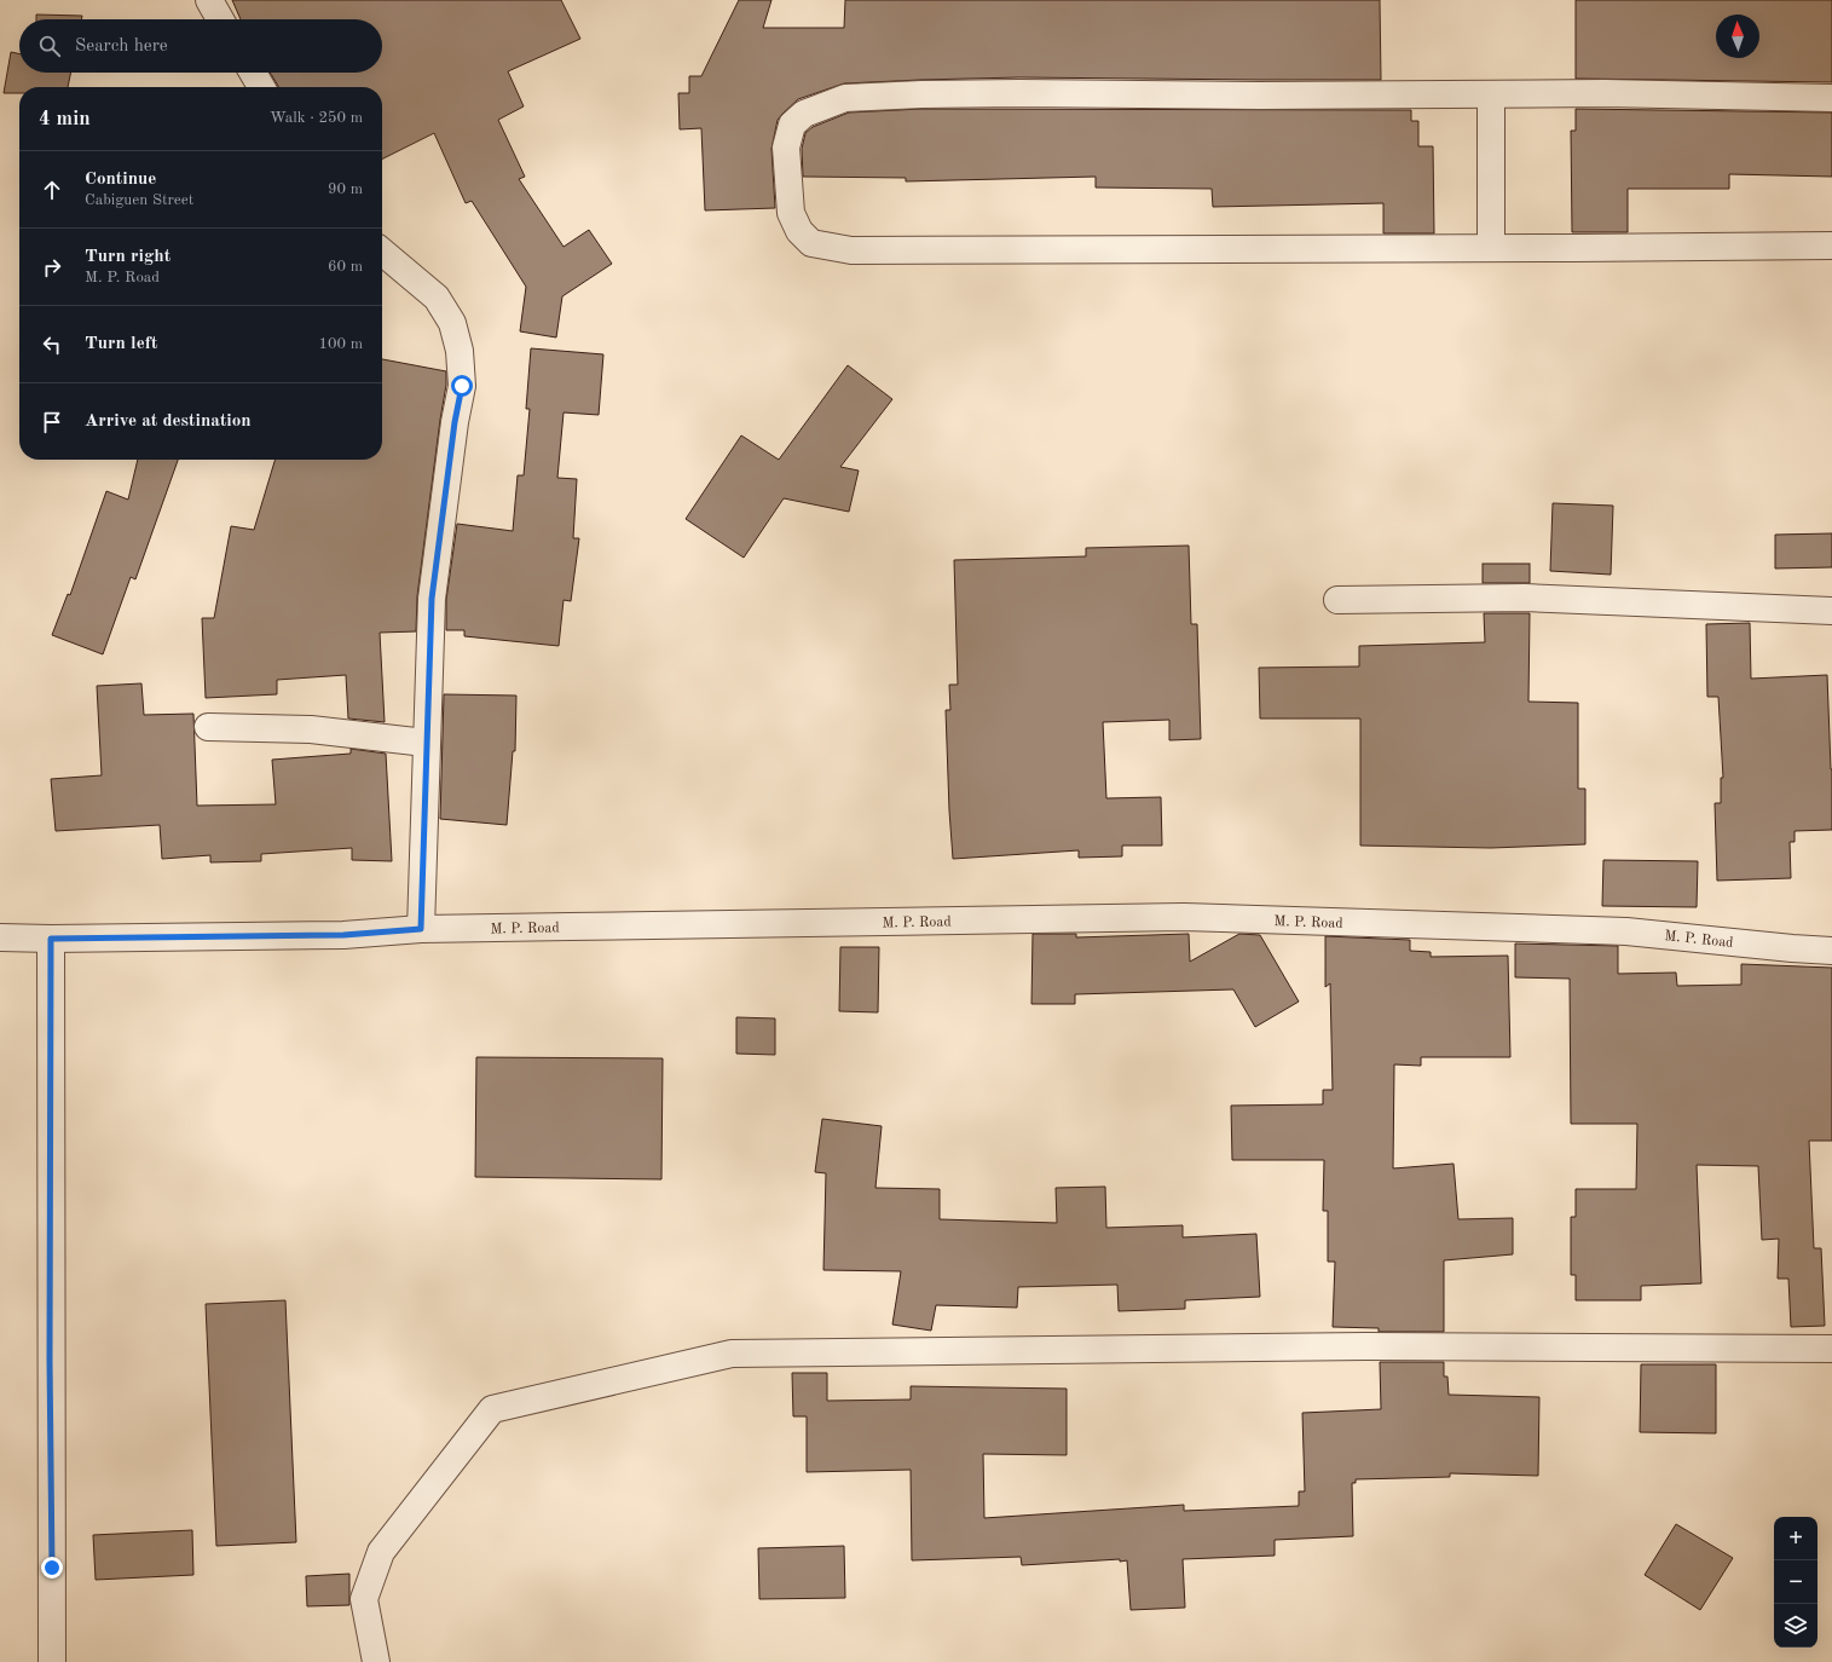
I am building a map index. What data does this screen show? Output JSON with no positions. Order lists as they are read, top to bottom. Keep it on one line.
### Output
{"streets":{"street":["M. P. Road"]},"north":"top","page":{"search":"Search here","heading":["4 min","Walk · 250 m"],"list":[["Continue","Cabiguen Street","90 m"],["Turn right","M. P. Road","60 m"],["Turn left","100 m"],"Arrive at destination"],"map_buttons":["+","−"]}}
